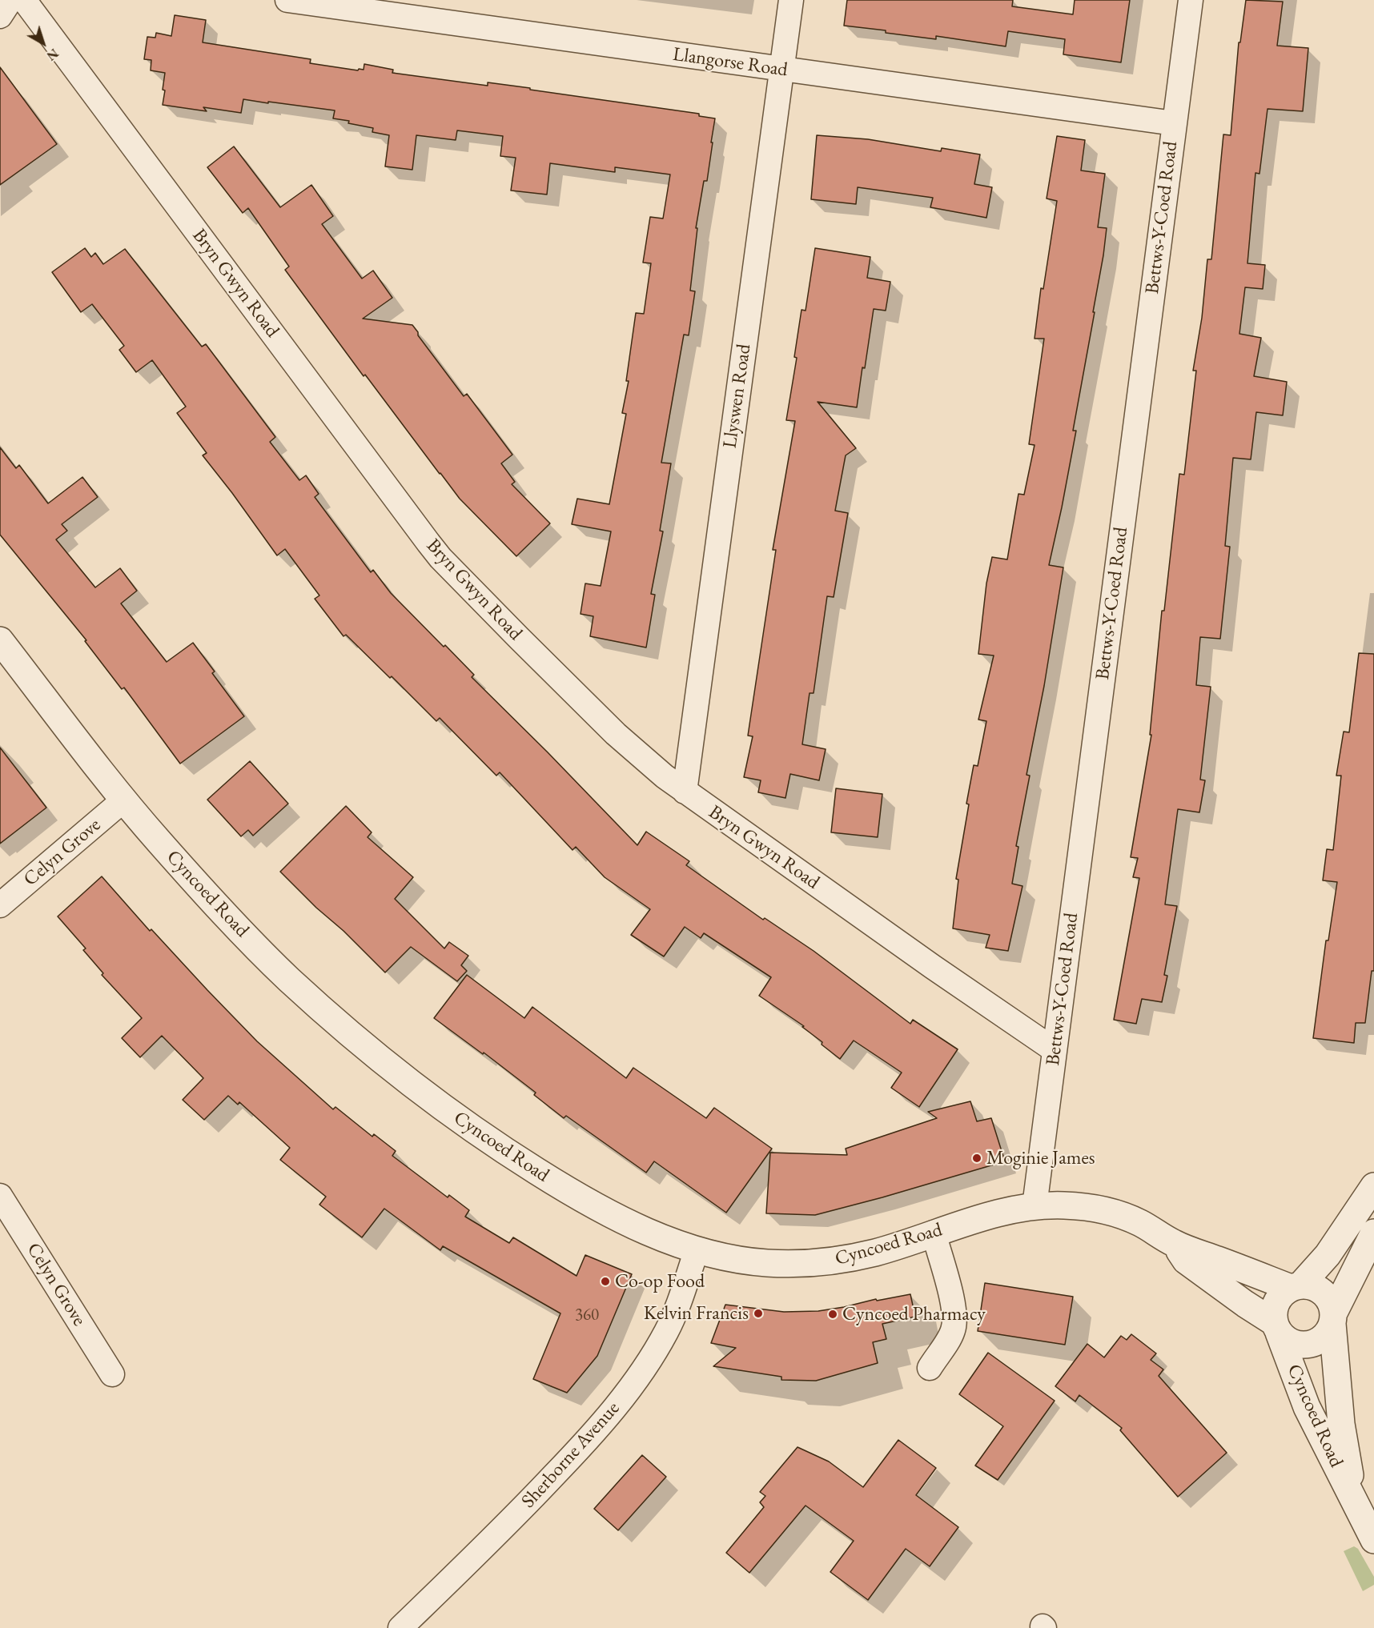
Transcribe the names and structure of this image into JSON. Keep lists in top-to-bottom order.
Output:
{
  "streets": {
    "street": [
      "Llangorse Road",
      "Bettws-Y-Coed Road",
      "Bryn Gwyn Road",
      "Llyswen Road",
      "Celyn Grove",
      "Cyncoed Road",
      "Sherborne Avenue"
    ]
  },
  "crossings": [
    ["Llangorse Road", "Bettws-Y-Coed Road"],
    ["Llangorse Road", "Llyswen Road"],
    ["Bettws-Y-Coed Road", "Bryn Gwyn Road"],
    ["Bettws-Y-Coed Road", "Cyncoed Road"],
    ["Bryn Gwyn Road", "Llyswen Road"],
    ["Celyn Grove", "Cyncoed Road"],
    ["Cyncoed Road", "Sherborne Avenue"]
  ],
  "places": [
    "Moginie James",
    "Co-op Food",
    "Kelvin Francis",
    "Cyncoed Pharmacy"
  ],
  "house_numbers": ["360"],
  "north": "bottom right"
}
